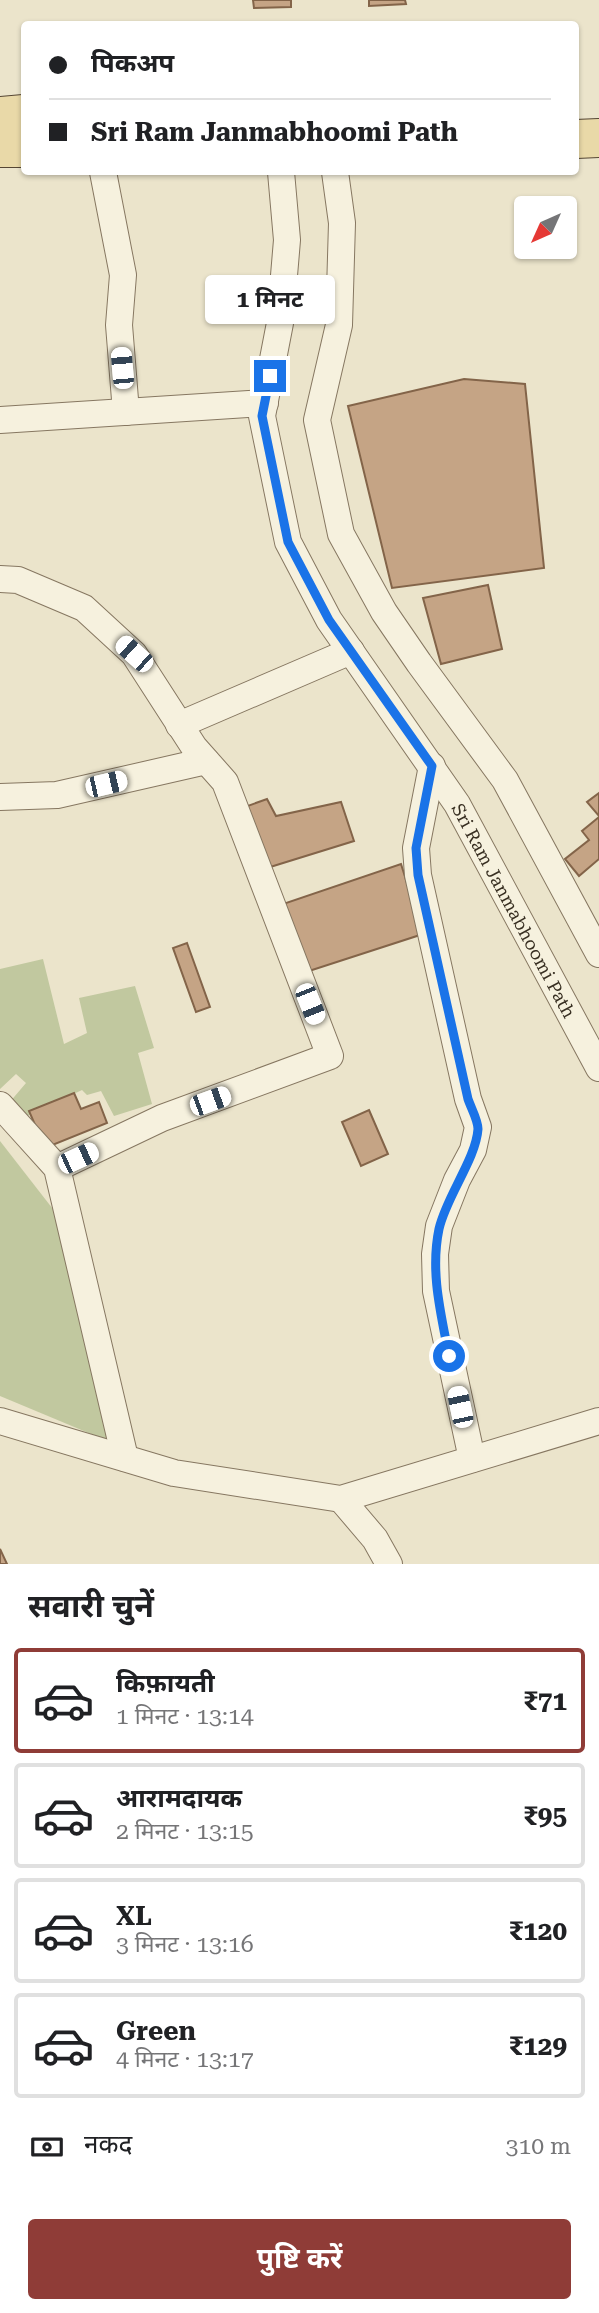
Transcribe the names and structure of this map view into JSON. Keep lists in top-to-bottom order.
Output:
{
  "streets": {
    "street": ["Sri Ram Janmabhoomi Path"]
  },
  "north": "bottom left",
  "page": {
    "banner": ["पिकअप", "Sri Ram Janmabhoomi Path"],
    "bubble": "1 मिनट",
    "heading": "सवारी चुनें",
    "list": [
      {
        "name": "किफ़ायती",
        "note": "1 मिनट · 13:14",
        "value": "₹71"
      },
      {
        "name": "आरामदायक",
        "note": "2 मिनट · 13:15",
        "value": "₹95"
      },
      {
        "name": "XL",
        "note": "3 मिनट · 13:16",
        "value": "₹120"
      },
      {
        "name": "Green",
        "note": "4 मिनट · 13:17",
        "value": "₹129"
      }
    ],
    "pay": ["नकद", "310 m"],
    "buttons": "पुष्टि करें"
  }
}
